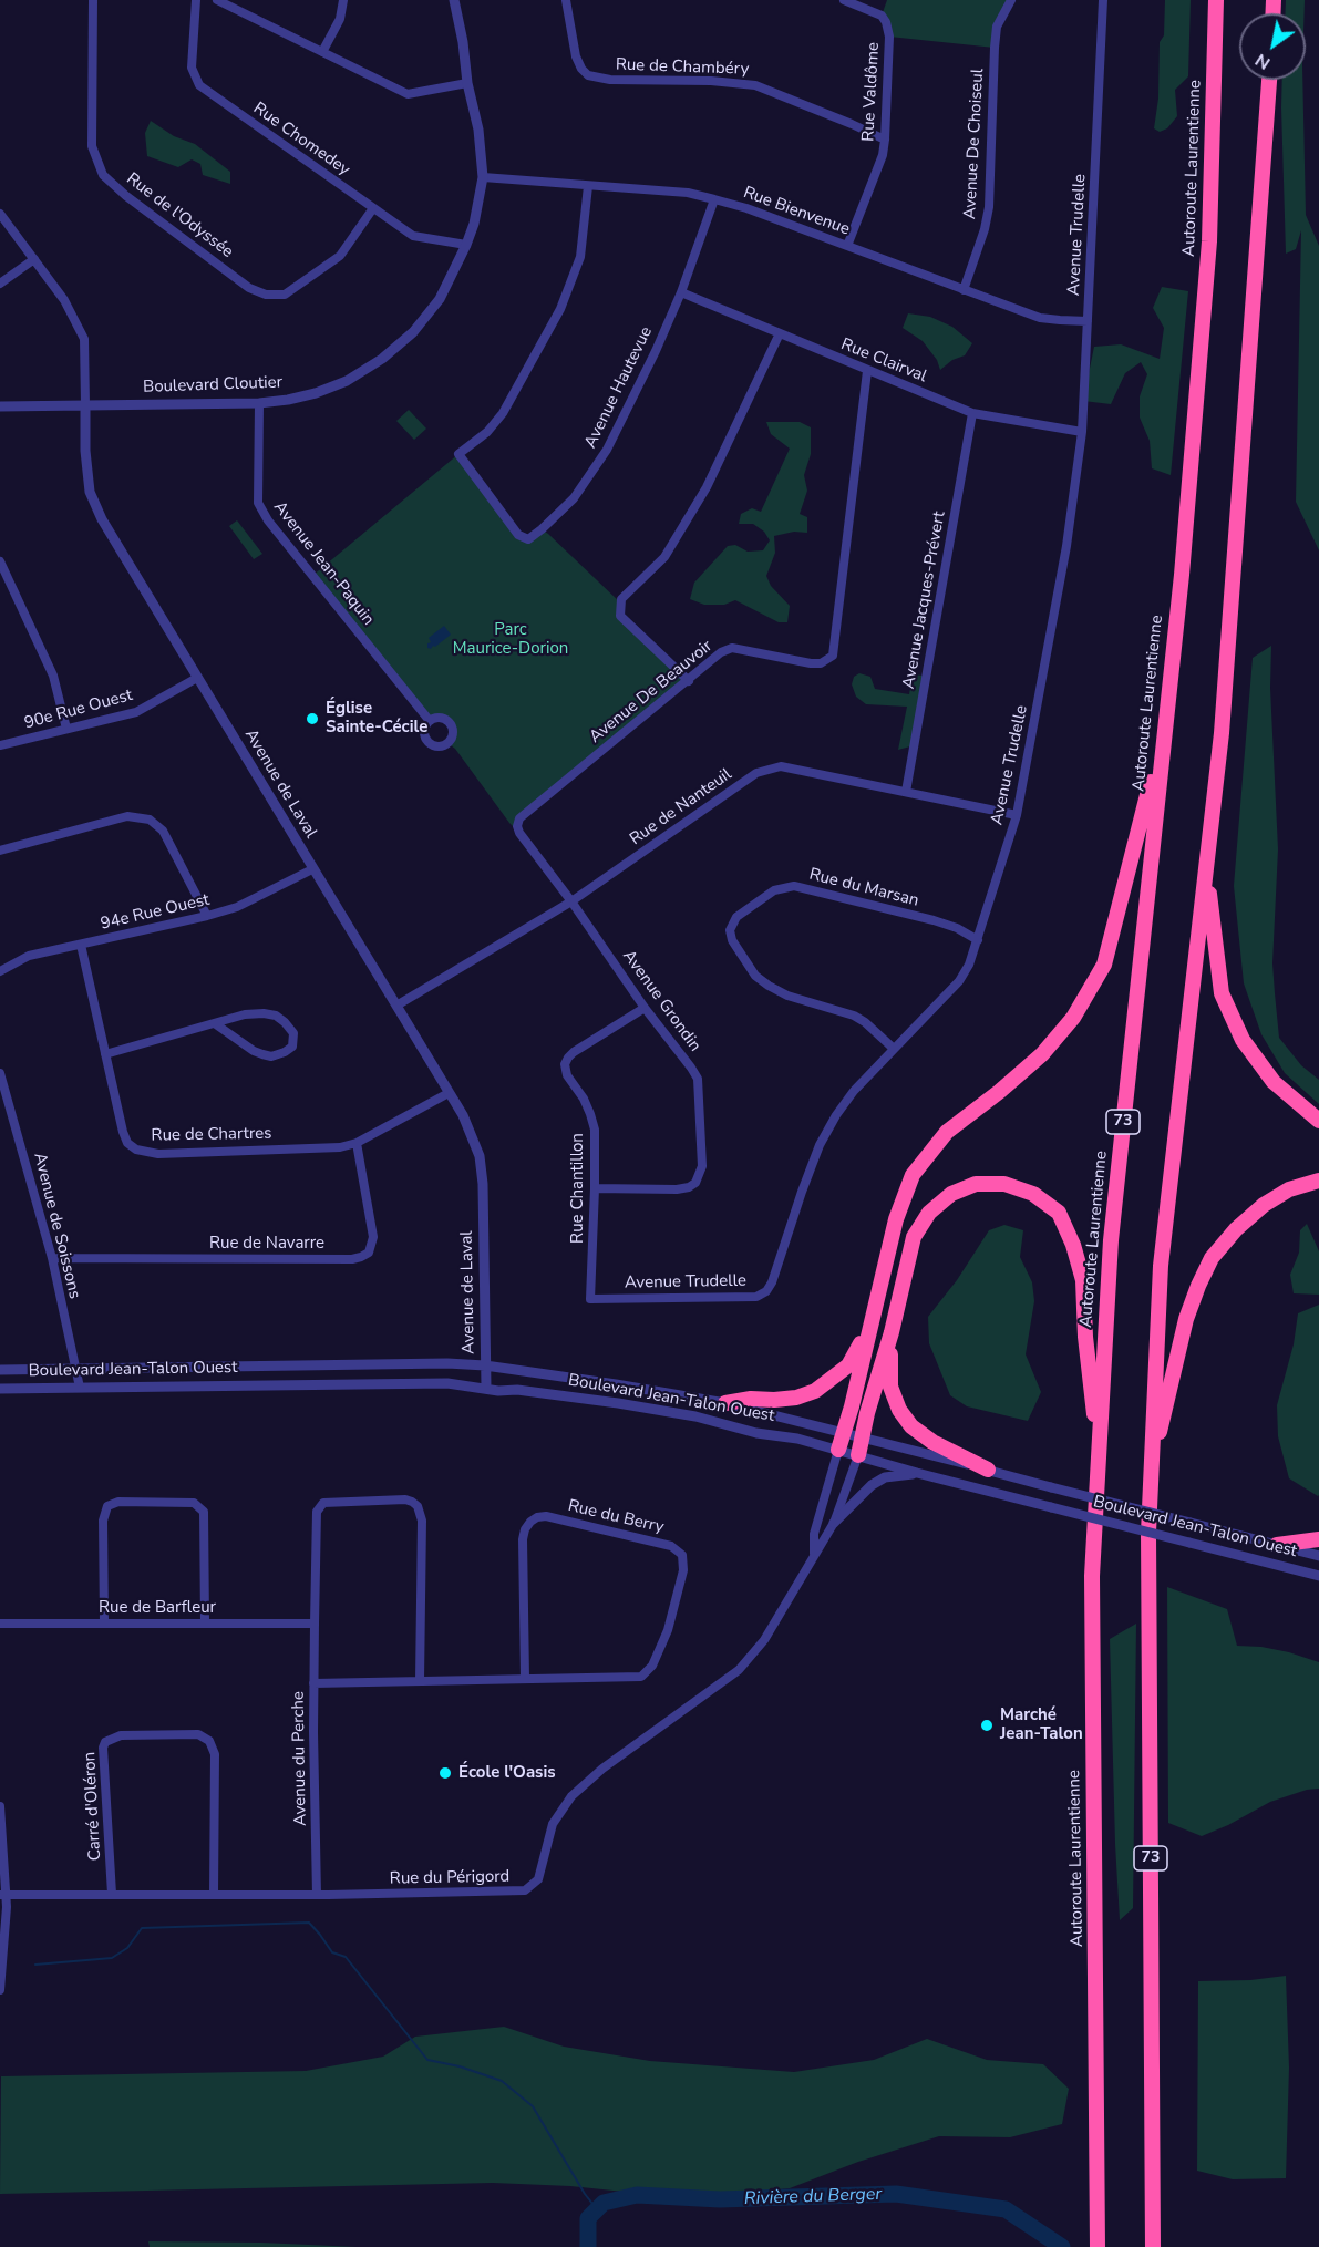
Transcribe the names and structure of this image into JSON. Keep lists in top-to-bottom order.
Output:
{
  "streets": {
    "highway": ["Autoroute Laurentienne", "73"],
    "street": [
      "Rue de Chambéry",
      "Rue Valdôme",
      "Rue Chomedey",
      "Avenue De Choiseul",
      "Rue Bienvenue",
      "Rue de l'Odyssée",
      "Avenue Trudelle",
      "Rue Clairval",
      "Boulevard Cloutier",
      "Avenue Hautevue",
      "Avenue Jean-Paquin",
      "Avenue Jacques-Prévert",
      "Avenue De Beauvoir",
      "90e Rue Ouest",
      "Avenue de Laval",
      "Rue de Nanteuil",
      "Rue du Marsan",
      "94e Rue Ouest",
      "Avenue Grondin",
      "Rue de Chartres",
      "Rue Chantillon",
      "Avenue de Soissons",
      "Rue de Navarre",
      "Boulevard Jean-Talon Ouest",
      "Rue du Berry",
      "Rue de Barfleur",
      "Avenue du Perche",
      "Carré d'Oléron",
      "Rue du Périgord"
    ]
  },
  "crossings": [
    ["Rue de Chambéry", "Rue Valdôme"],
    ["Rue Valdôme", "Rue Bienvenue"],
    ["Rue Chomedey", "Rue de l'Odyssée"],
    ["Rue Chomedey", "Boulevard Cloutier"],
    ["Avenue De Choiseul", "Rue Bienvenue"],
    ["Rue Bienvenue", "Avenue Trudelle"],
    ["Rue Bienvenue", "Boulevard Cloutier"],
    ["Rue Bienvenue", "Avenue Hautevue"],
    ["Avenue Trudelle", "Rue Clairval"],
    ["Avenue Trudelle", "Rue de Nanteuil"],
    ["Avenue Trudelle", "Rue du Marsan"],
    ["Avenue Trudelle", "Rue Chantillon"],
    ["Rue Clairval", "Avenue Hautevue"],
    ["Rue Clairval", "Avenue Jacques-Prévert"],
    ["Rue Clairval", "Avenue De Beauvoir"],
    ["Boulevard Cloutier", "Avenue Jean-Paquin"],
    ["Boulevard Cloutier", "Avenue de Laval"],
    ["Avenue Jacques-Prévert", "Rue de Nanteuil"],
    ["Avenue De Beauvoir", "Rue de Nanteuil"],
    ["Avenue De Beauvoir", "Avenue Grondin"],
    ["90e Rue Ouest", "Avenue de Laval"],
    ["Avenue de Laval", "Rue de Nanteuil"],
    ["Avenue de Laval", "94e Rue Ouest"],
    ["Avenue de Laval", "Rue de Chartres"],
    ["Avenue de Laval", "Boulevard Jean-Talon Ouest"],
    ["Rue de Nanteuil", "Avenue Grondin"],
    ["94e Rue Ouest", "Rue de Chartres"],
    ["Avenue Grondin", "Rue Chantillon"],
    ["Rue de Chartres", "Rue de Navarre"],
    ["Avenue de Soissons", "Rue de Navarre"],
    ["Avenue de Soissons", "Boulevard Jean-Talon Ouest"],
    ["Boulevard Jean-Talon Ouest", "Rue du Périgord"],
    ["Rue du Berry", "Avenue du Perche"],
    ["Rue de Barfleur", "Avenue du Perche"],
    ["Avenue du Perche", "Rue du Périgord"],
    ["Carré d'Oléron", "Rue du Périgord"]
  ],
  "water": ["Rivière du Berger"],
  "parks": ["Parc Maurice-Dorion"],
  "places": ["Église Sainte-Cécile", "Marché Jean-Talon", "École l'Oasis"],
  "north": "bottom left"
}
